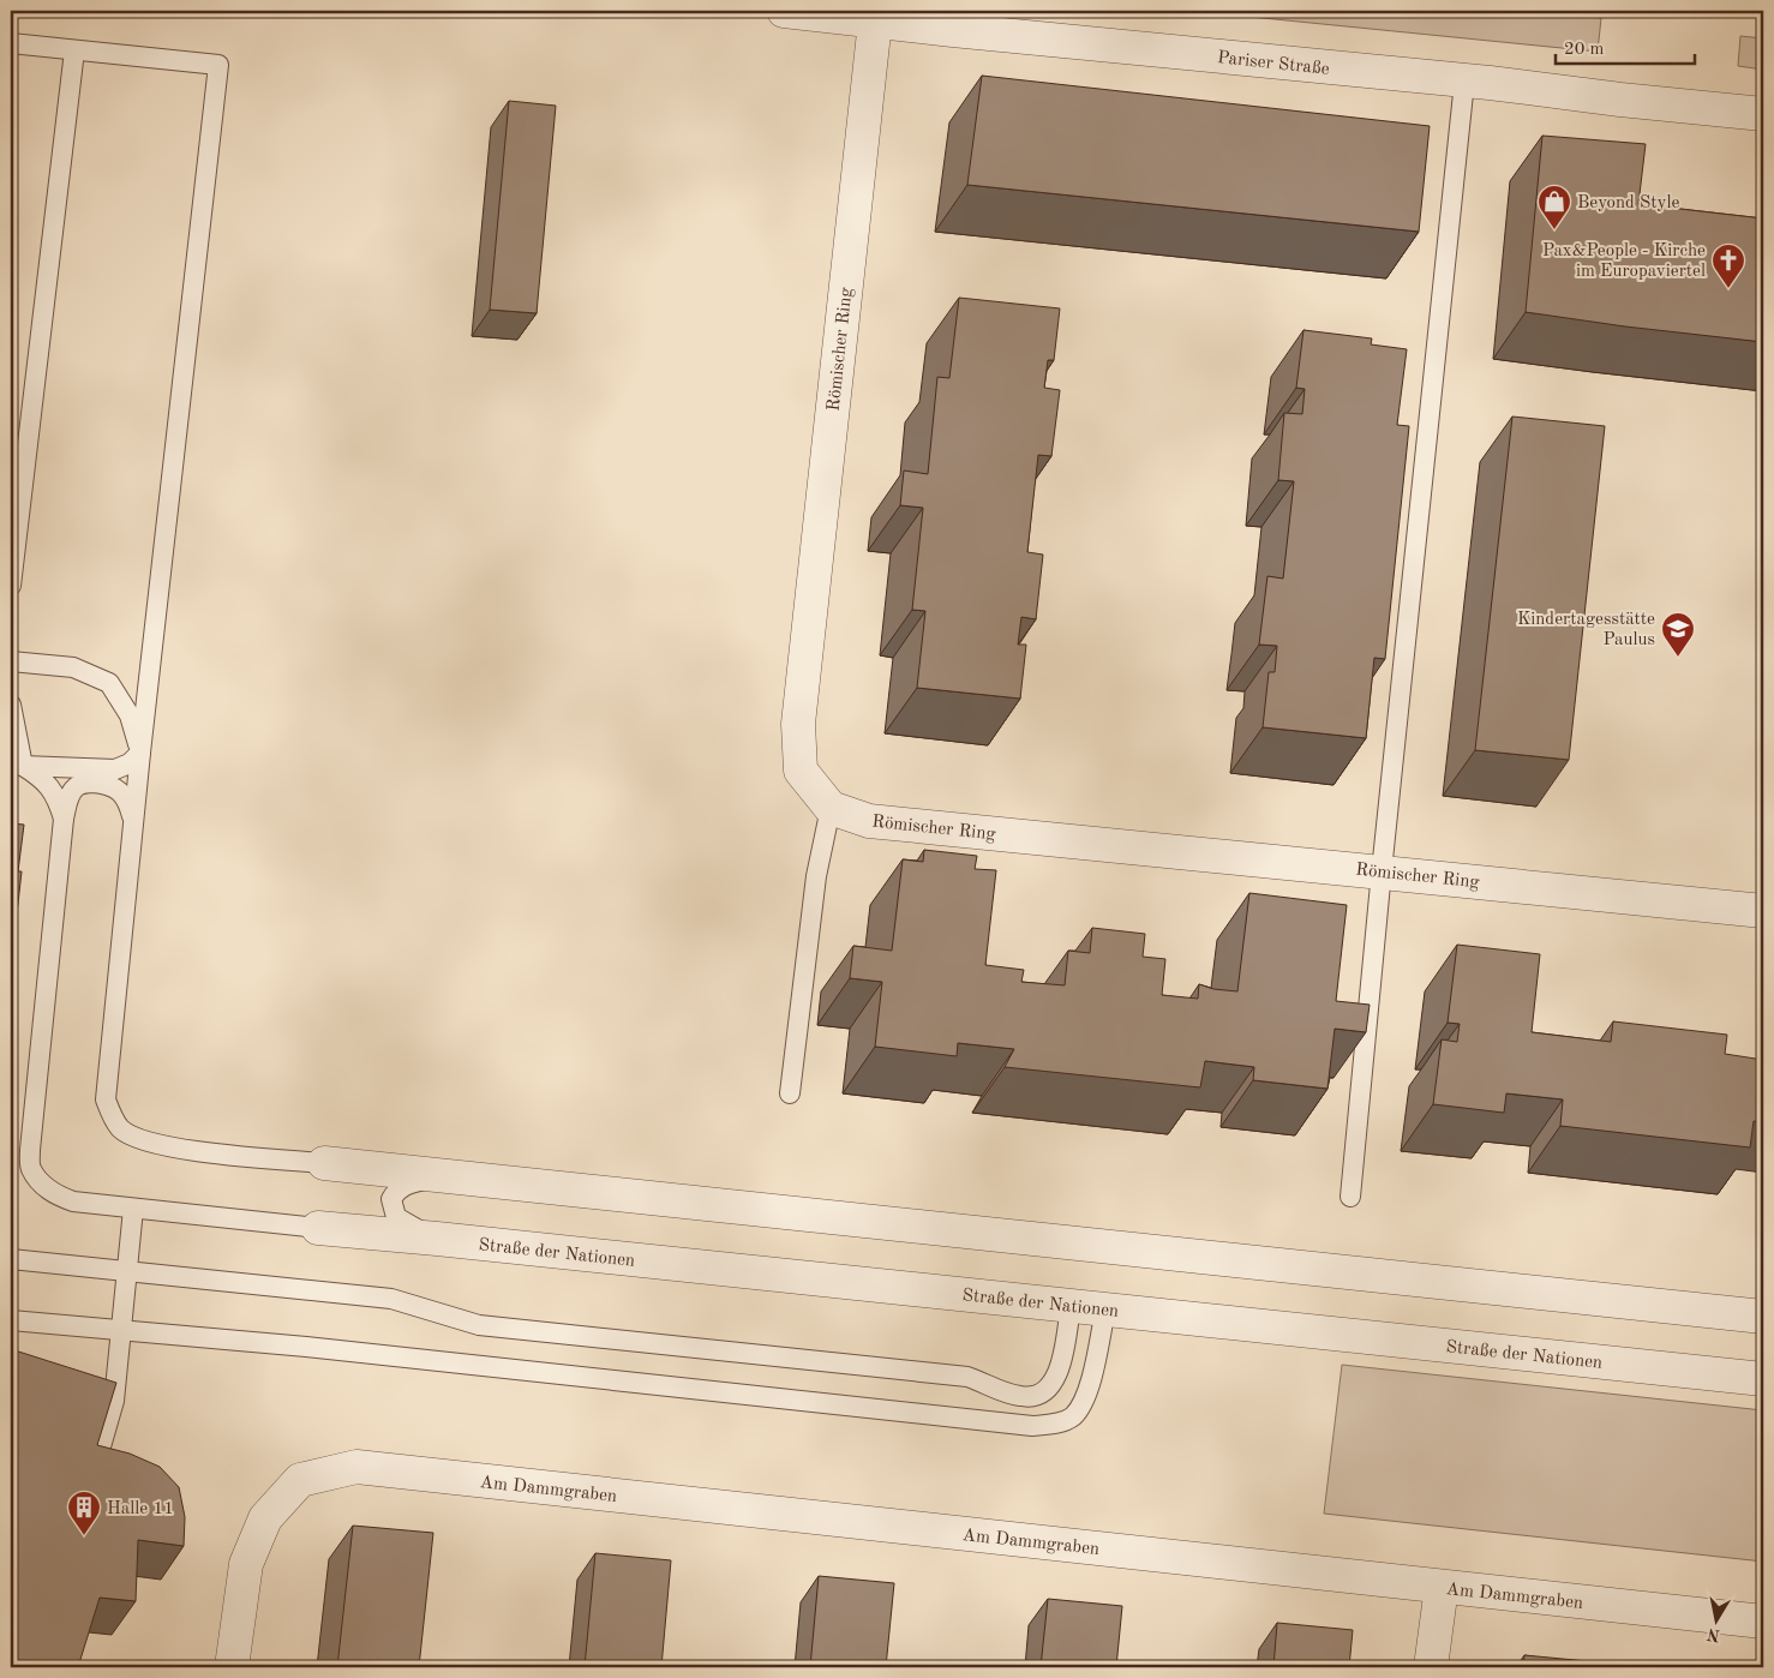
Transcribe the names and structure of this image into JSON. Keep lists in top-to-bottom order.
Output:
{
  "streets": {
    "street": [
      "Pariser Straße",
      "Römischer Ring",
      "Straße der Nationen",
      "Am Dammgraben"
    ]
  },
  "crossings": [
    ["Pariser Straße", "Römischer Ring"]
  ],
  "places": {
    "shop": ["Beyond Style"],
    "church": ["Pax&People - Kirche im Europaviertel"],
    "school or university": ["Kindertagesstätte Paulus"],
    "building": ["Halle 11"]
  },
  "scale_bar": "20 m",
  "north": "bottom"
}
